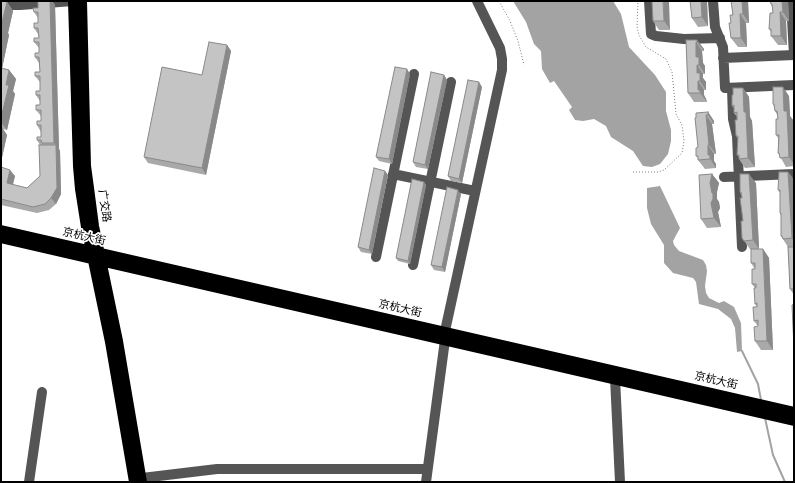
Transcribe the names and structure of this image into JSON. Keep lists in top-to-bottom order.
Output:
{
  "streets": {
    "main road": ["广交路", "京杭大街"]
  },
  "crossings": [
    ["广交路", "京杭大街"]
  ]
}
